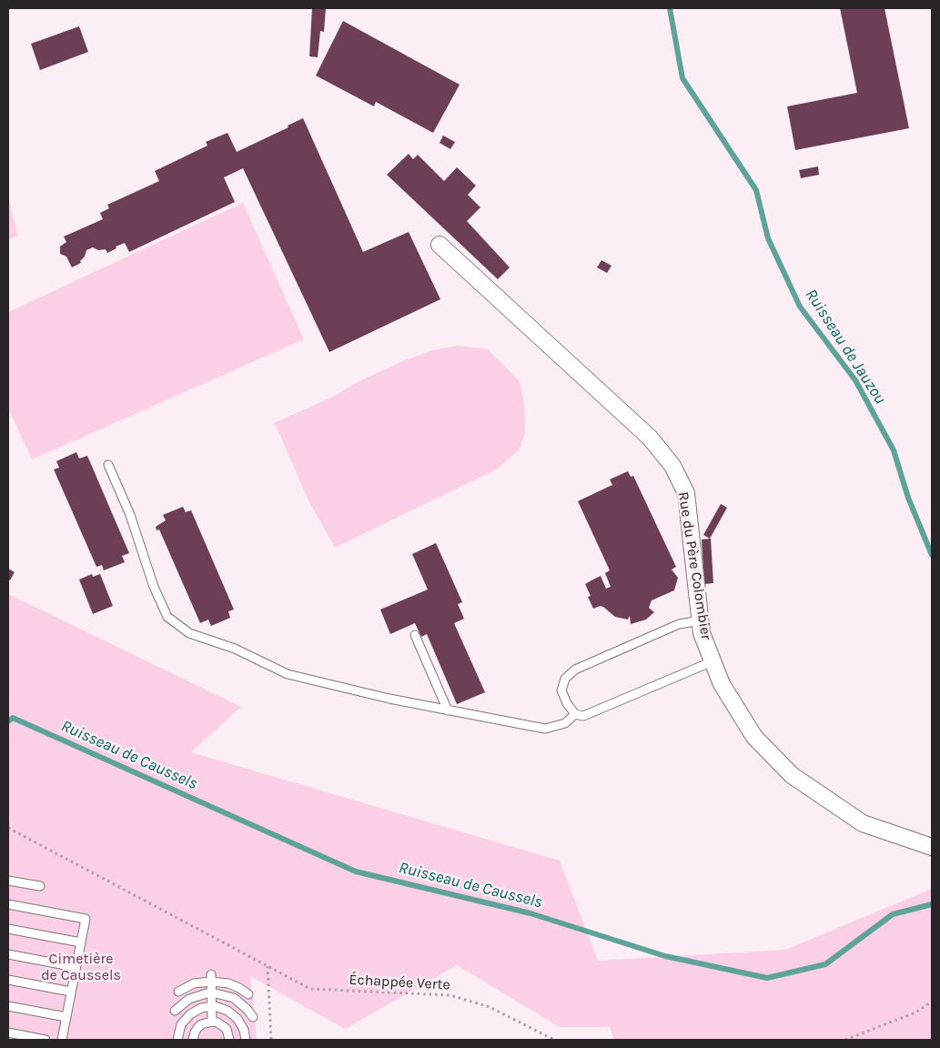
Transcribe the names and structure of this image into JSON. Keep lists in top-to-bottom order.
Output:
{
  "streets": {
    "street": ["Rue du Père Colombier"],
    "path": ["Échappée Verte"]
  },
  "water": ["Ruisseau de Jauzou", "Ruisseau de Caussels"],
  "parks": ["Cimetière de Caussels"]
}
